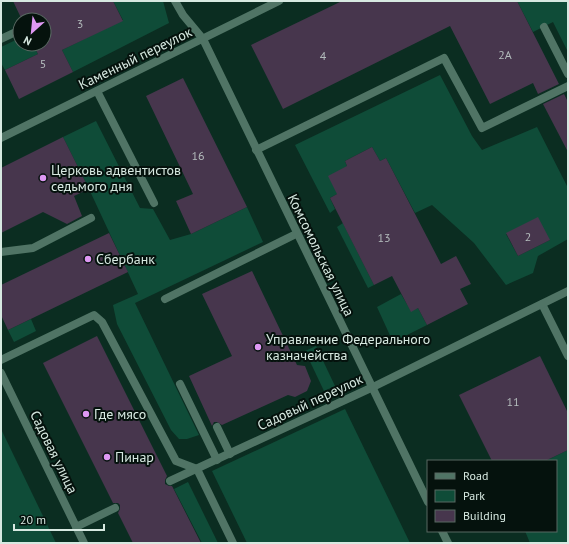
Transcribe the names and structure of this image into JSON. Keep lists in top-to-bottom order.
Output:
{
  "streets": {
    "street": [
      "Каменный переулок",
      "Комсомольская улица",
      "Садовый переулок",
      "Садовая улица"
    ]
  },
  "crossings": [
    ["Каменный переулок", "Комсомольская улица"],
    ["Комсомольская улица", "Садовый переулок"]
  ],
  "places": [
    "Церковь адвентистов седьмого дня",
    "Сбербанк",
    "Управление Федерального казначейства",
    "Где мясо",
    "Пинар"
  ],
  "house_numbers": [
    "3",
    "2А",
    "4",
    "5",
    "16",
    "2",
    "13",
    "11"
  ],
  "legend": ["Road", "Park", "Building"],
  "scale_bar": "20 m",
  "north": "bottom left"
}
